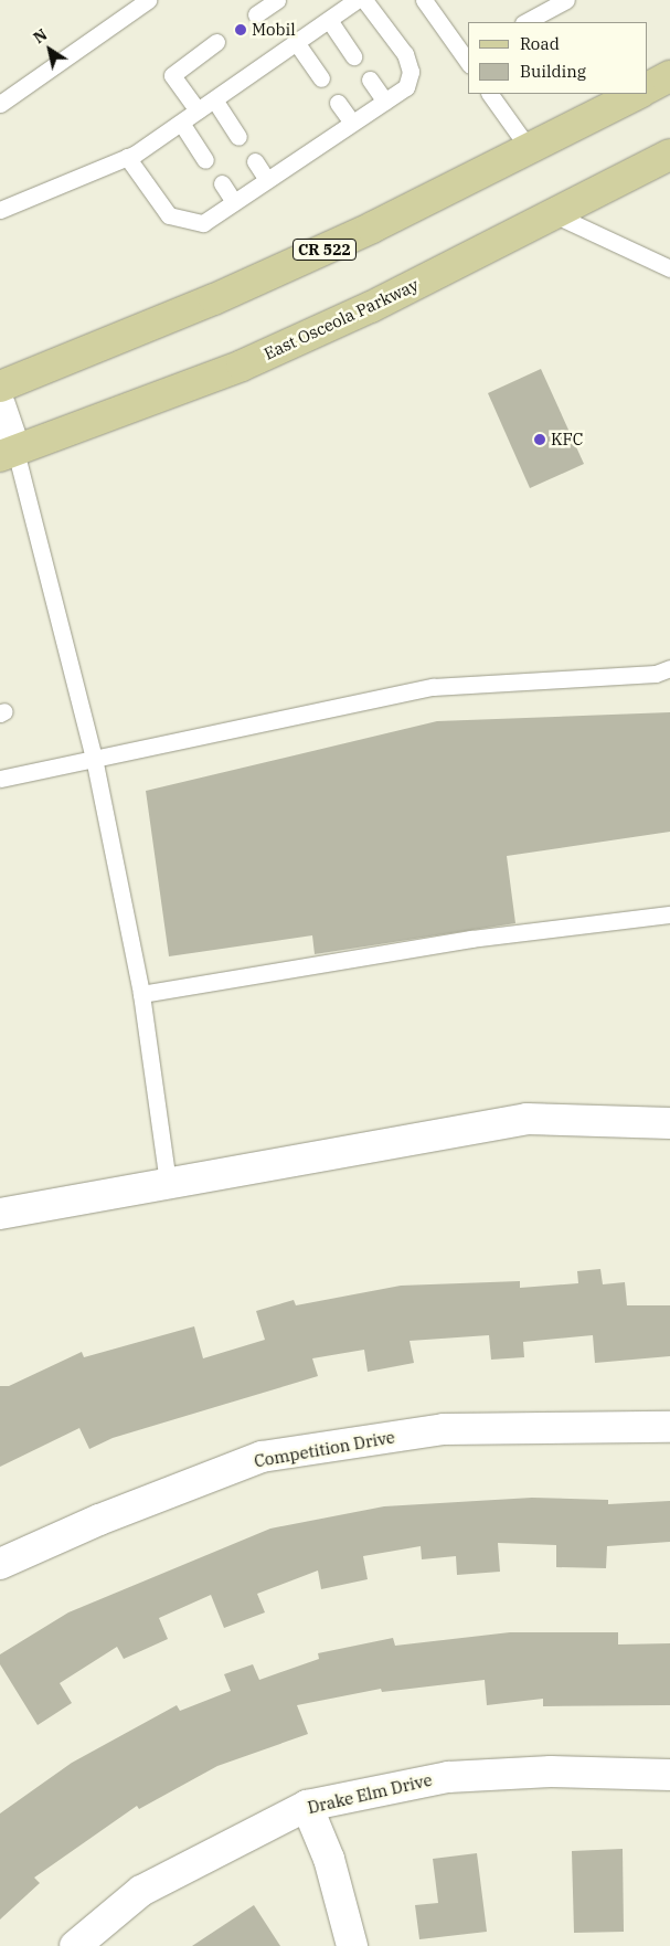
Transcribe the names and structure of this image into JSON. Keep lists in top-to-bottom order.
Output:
{
  "streets": {
    "main road": ["CR 522", "East Osceola Parkway"],
    "street": ["Competition Drive", "Drake Elm Drive"]
  },
  "places": ["Mobil", "KFC"],
  "legend": ["Road", "Building"],
  "north": "top left"
}
